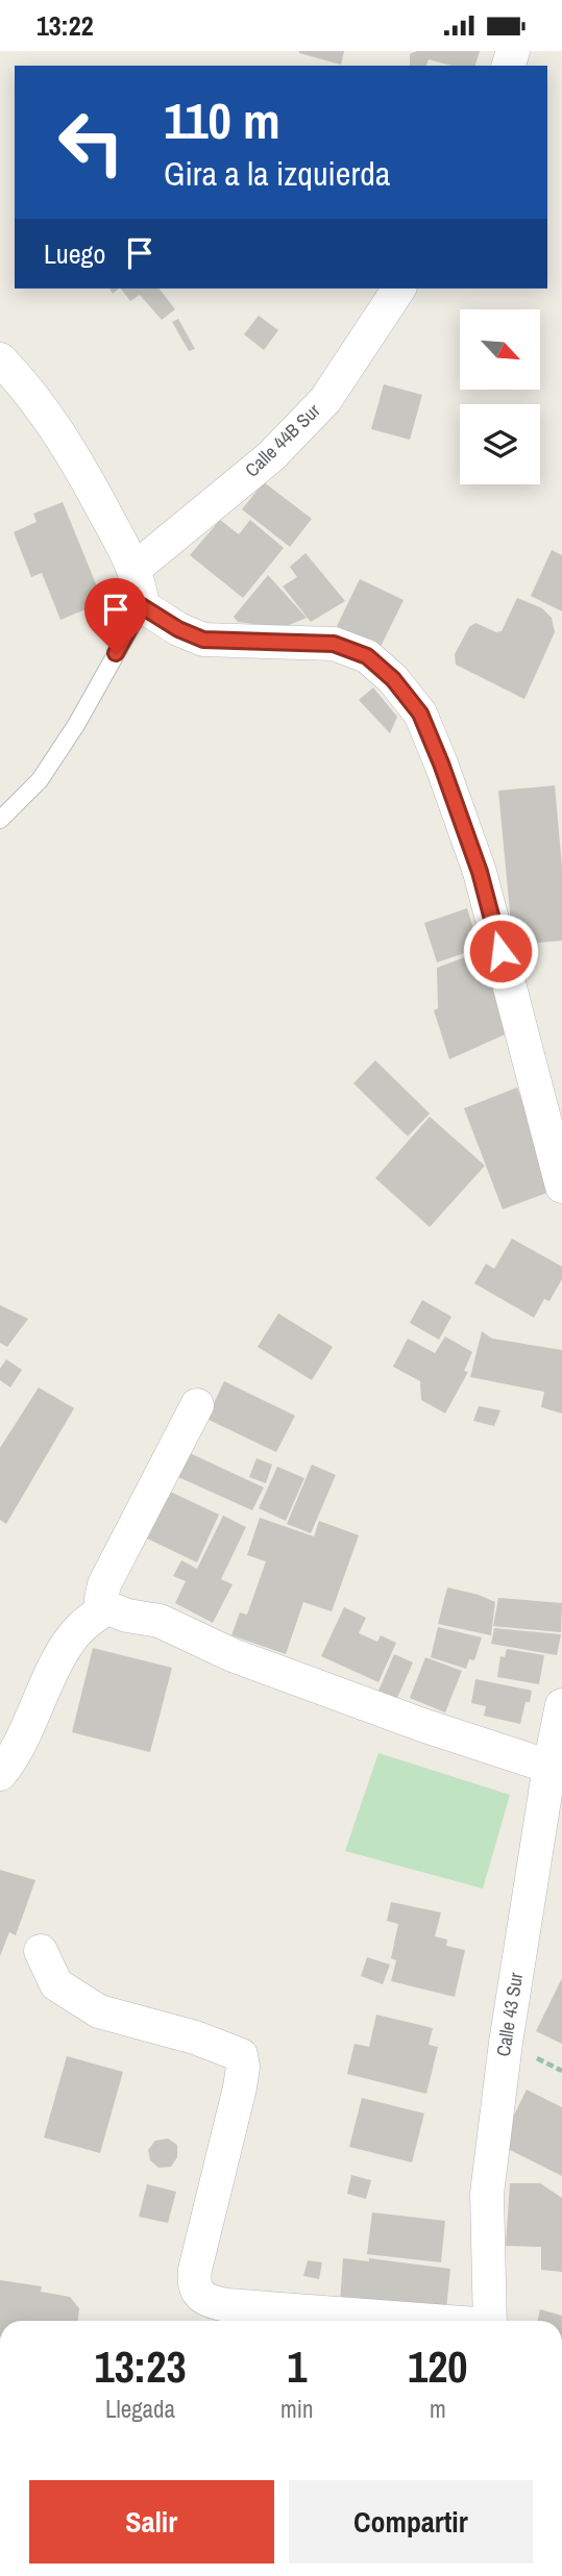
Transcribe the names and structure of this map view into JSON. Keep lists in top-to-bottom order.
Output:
{
  "streets": {
    "street": ["Calle 44B Sur", "Calle 43 Sur"]
  },
  "north": "bottom right",
  "page": {
    "status": "13:22",
    "turn": ["110 m", "Gira a la izquierda"],
    "then": "Luego",
    "eta": [
      "13:23",
      "Llegada",
      "1",
      "min",
      "120",
      "m"
    ],
    "buttons": ["Salir", "Compartir"]
  }
}
